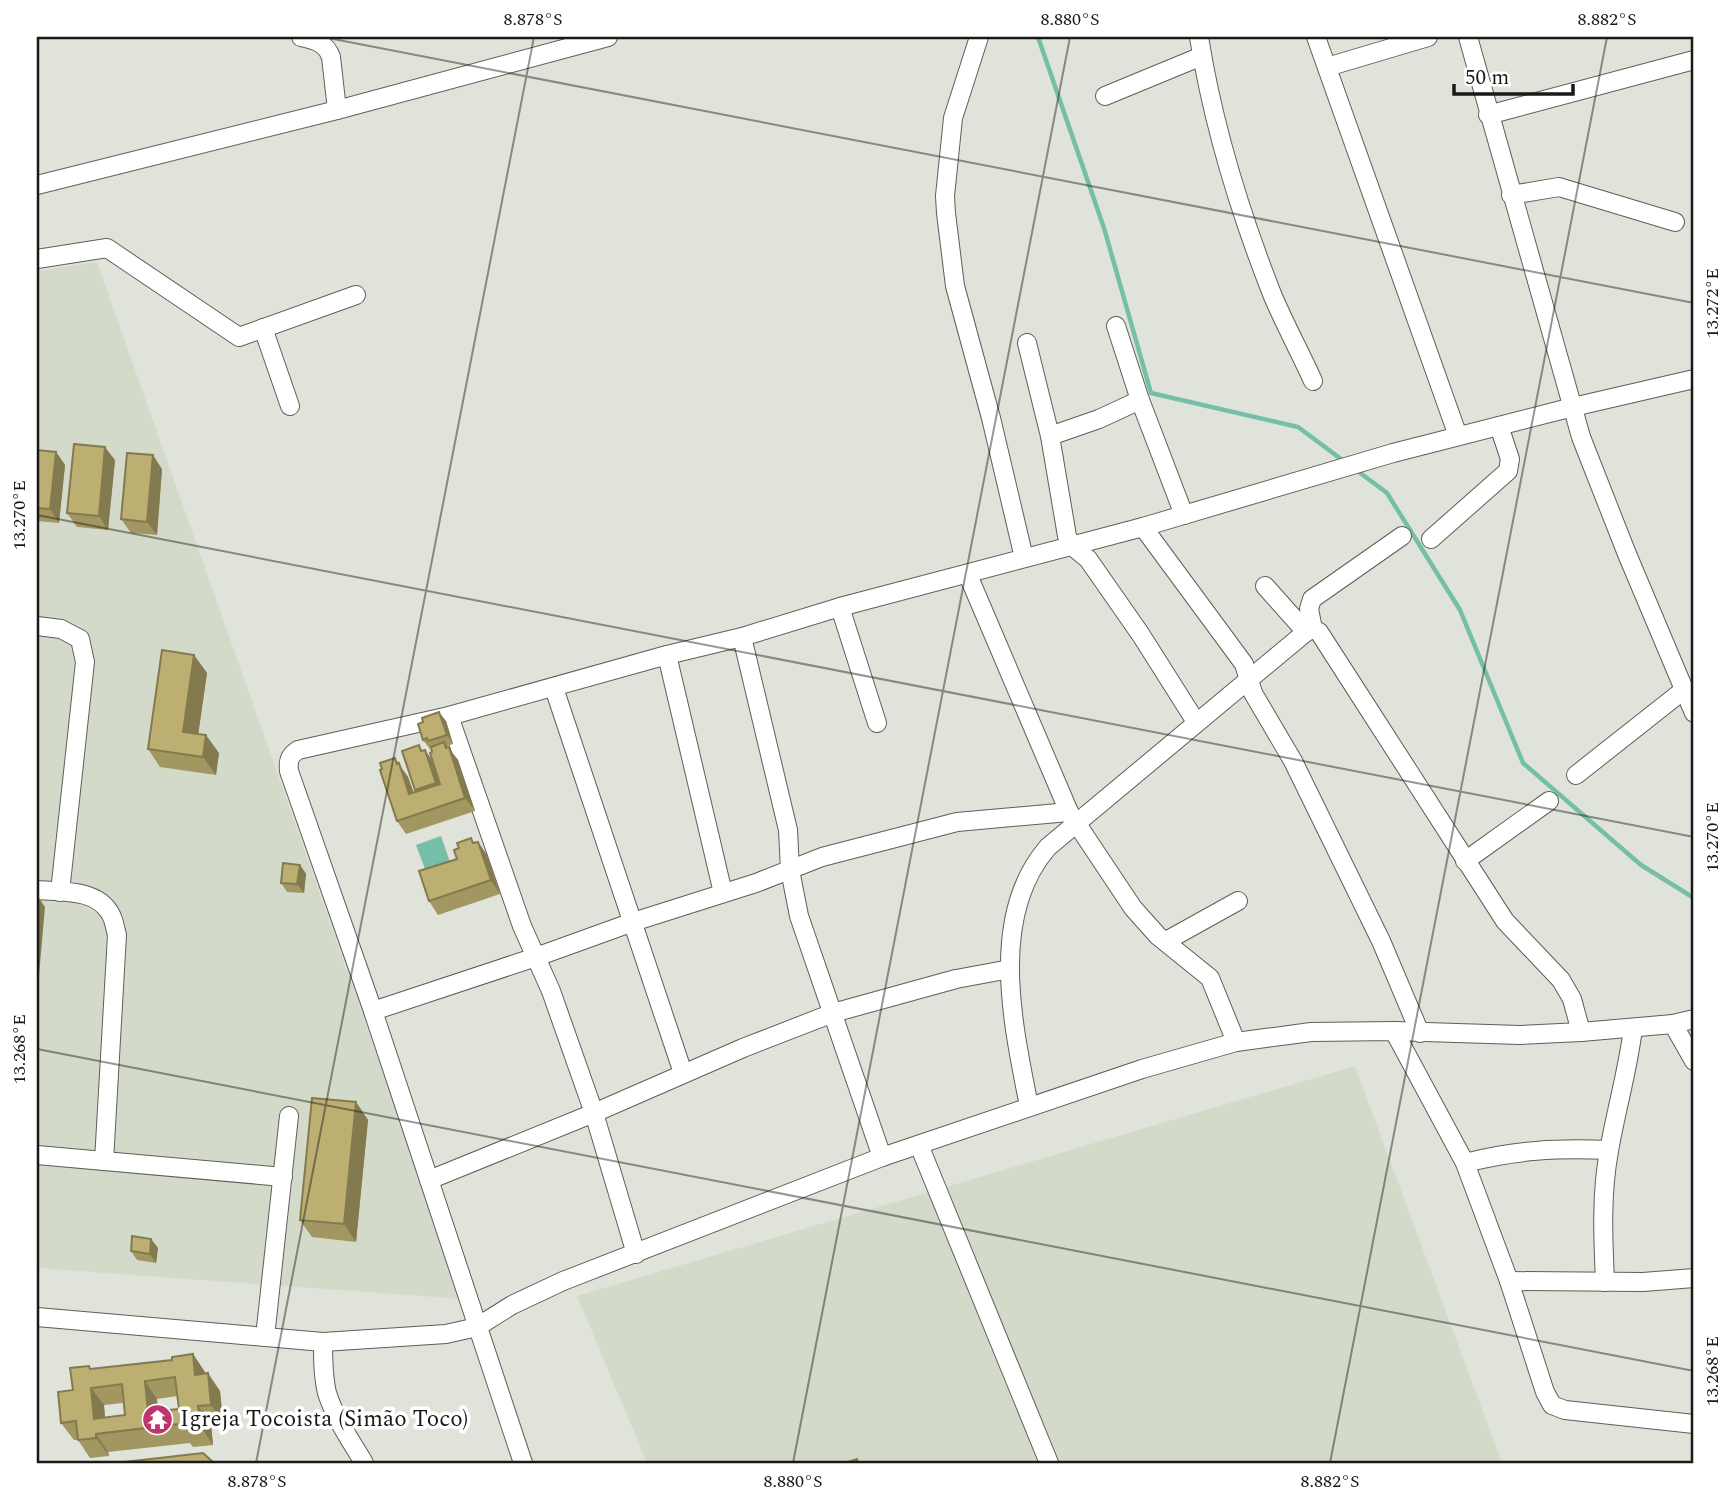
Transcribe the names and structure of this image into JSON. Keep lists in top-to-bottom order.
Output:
{
  "places": {
    "temple": ["Igreja Tocoista (Simão Toco)"]
  },
  "scale_bar": "50 m",
  "coordinates": [
    "8.878°S",
    "8.880°S",
    "8.882°S",
    "13.272°E",
    "13.270°E",
    "13.268°E"
  ]
}
